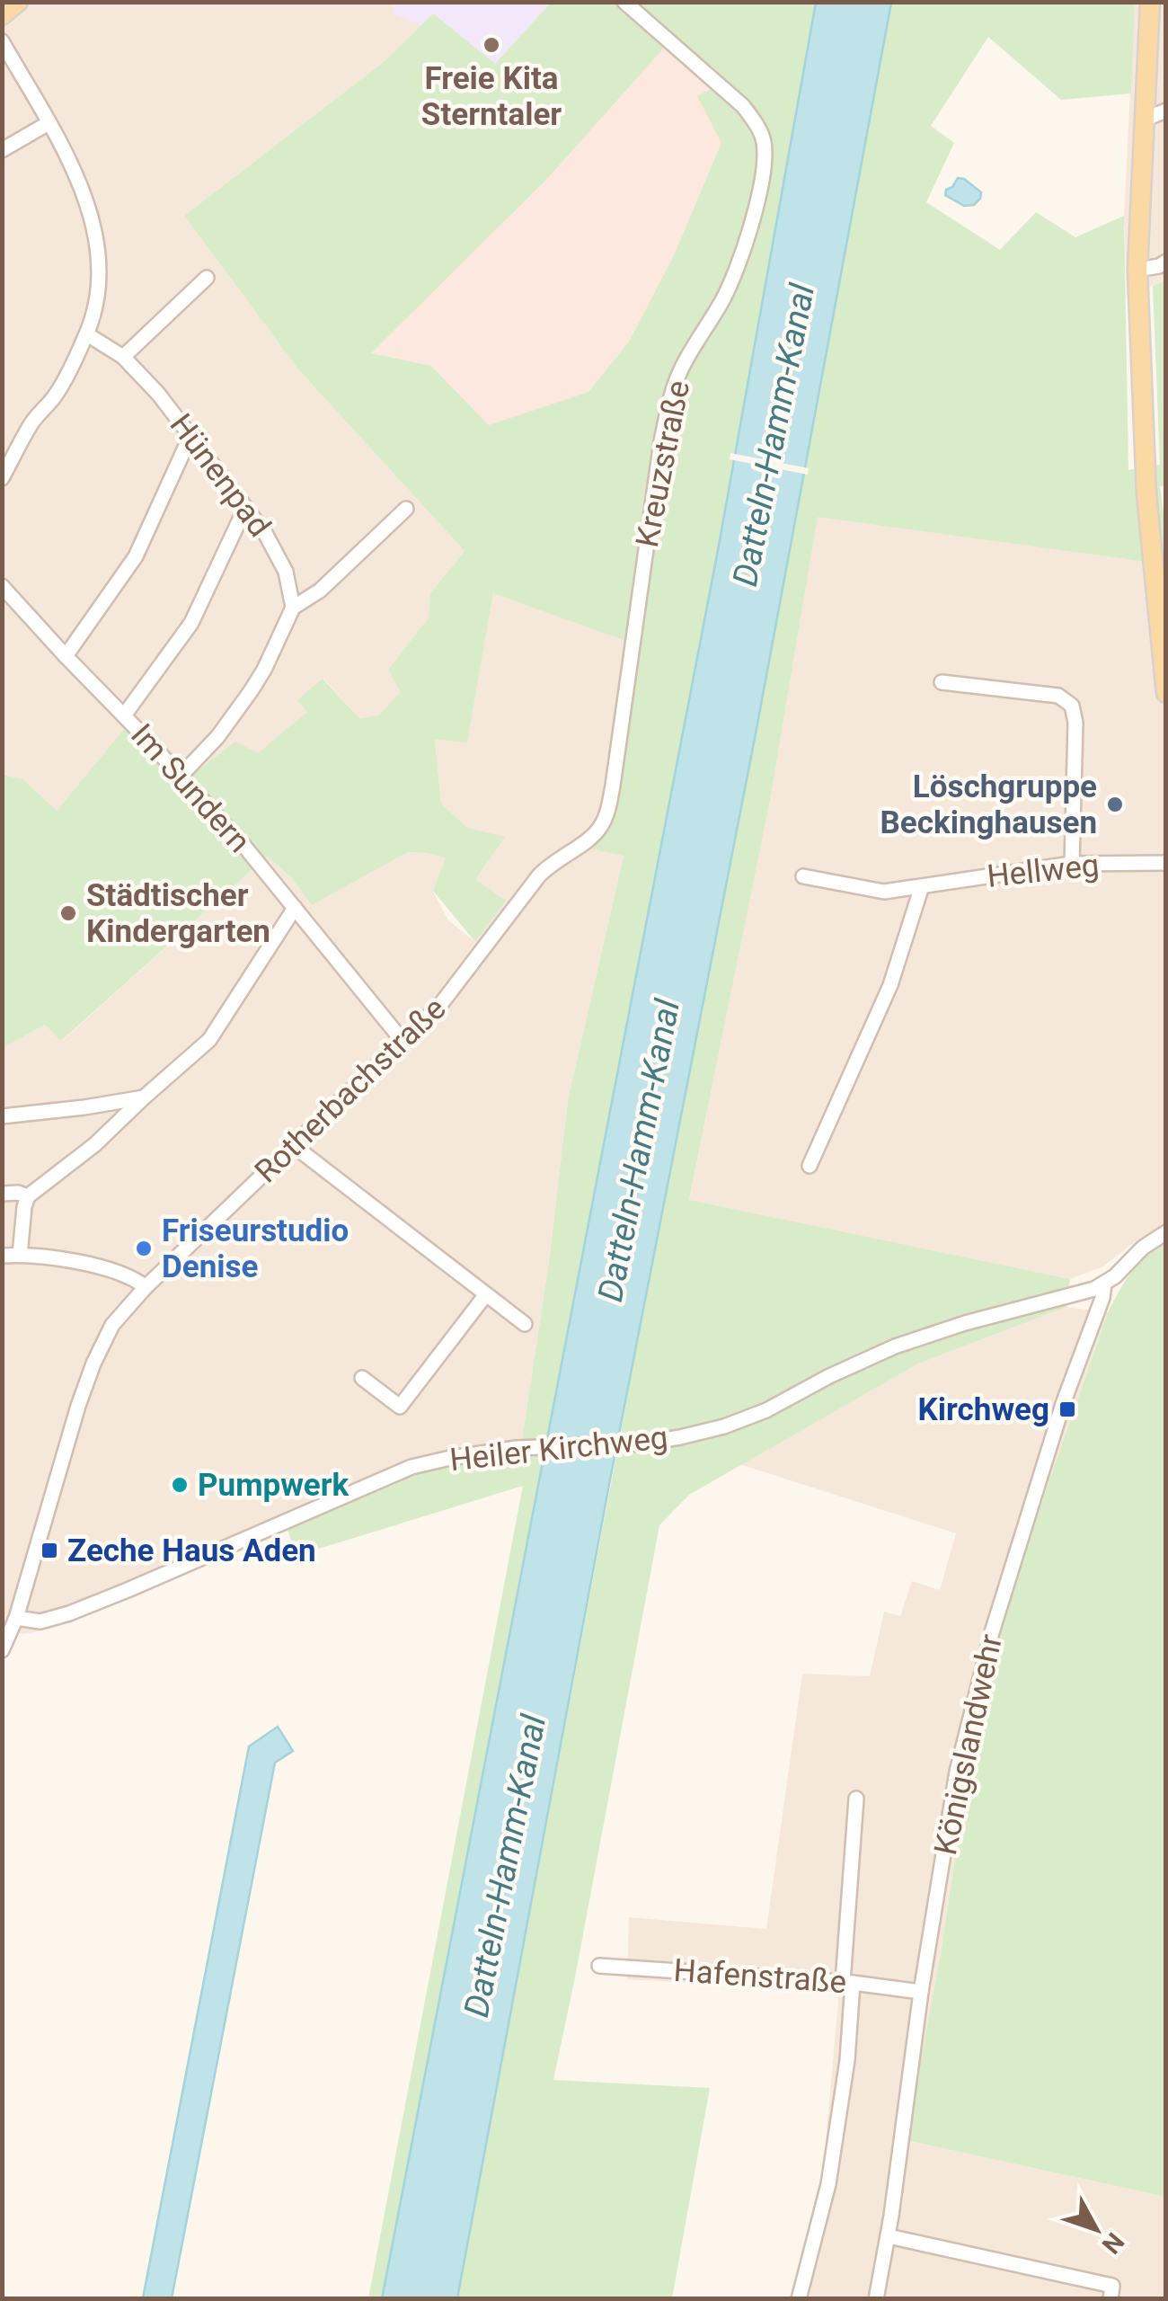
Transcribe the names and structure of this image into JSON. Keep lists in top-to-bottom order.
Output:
{
  "streets": {
    "street": [
      "Kreuzstraße",
      "Hünenpad",
      "Im Sundern",
      "Hellweg",
      "Rotherbachstraße",
      "Heiler Kirchweg",
      "Königslandwehr",
      "Hafenstraße"
    ]
  },
  "crossings": [
    ["Kreuzstraße", "Rotherbachstraße"],
    ["Im Sundern", "Rotherbachstraße"],
    ["Rotherbachstraße", "Heiler Kirchweg"],
    ["Heiler Kirchweg", "Königslandwehr"],
    ["Königslandwehr", "Hafenstraße"]
  ],
  "water": ["Datteln-Hamm-Kanal"],
  "places": {
    "other": [
      "Freie Kita Sterntaler",
      "Löschgruppe Beckinghausen",
      "Städtischer Kindergarten",
      "Friseurstudio Denise",
      "Pumpwerk"
    ],
    "transit": ["Kirchweg", "Zeche Haus Aden"]
  },
  "north": "bottom right"
}
